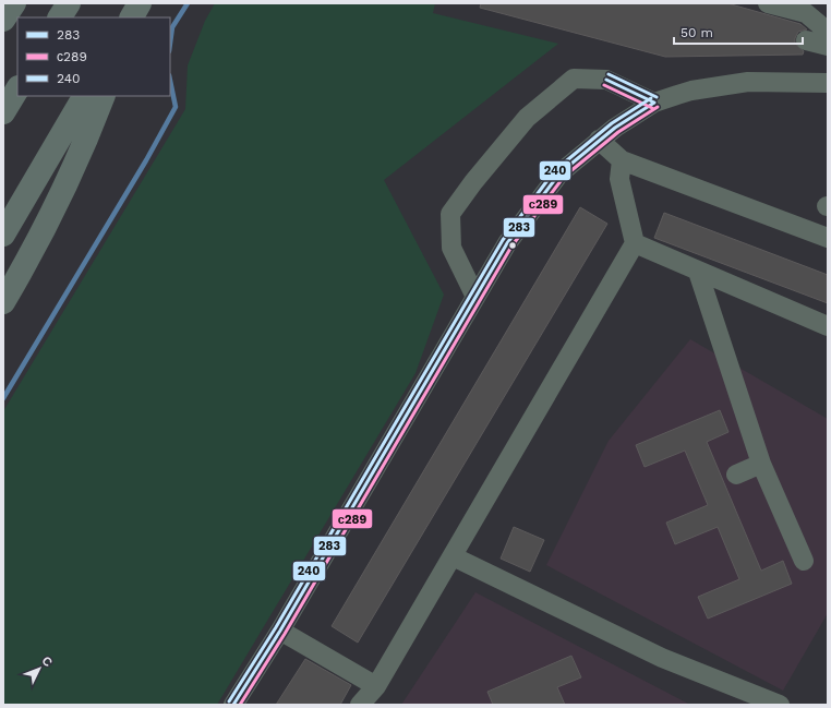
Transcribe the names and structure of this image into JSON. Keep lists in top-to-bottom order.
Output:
{
  "lines": ["transit line 240", "transit line 283", "transit line с289"],
  "legend": ["283", "с289", "240"],
  "scale_bar": "50 m",
  "north": "top right"
}
